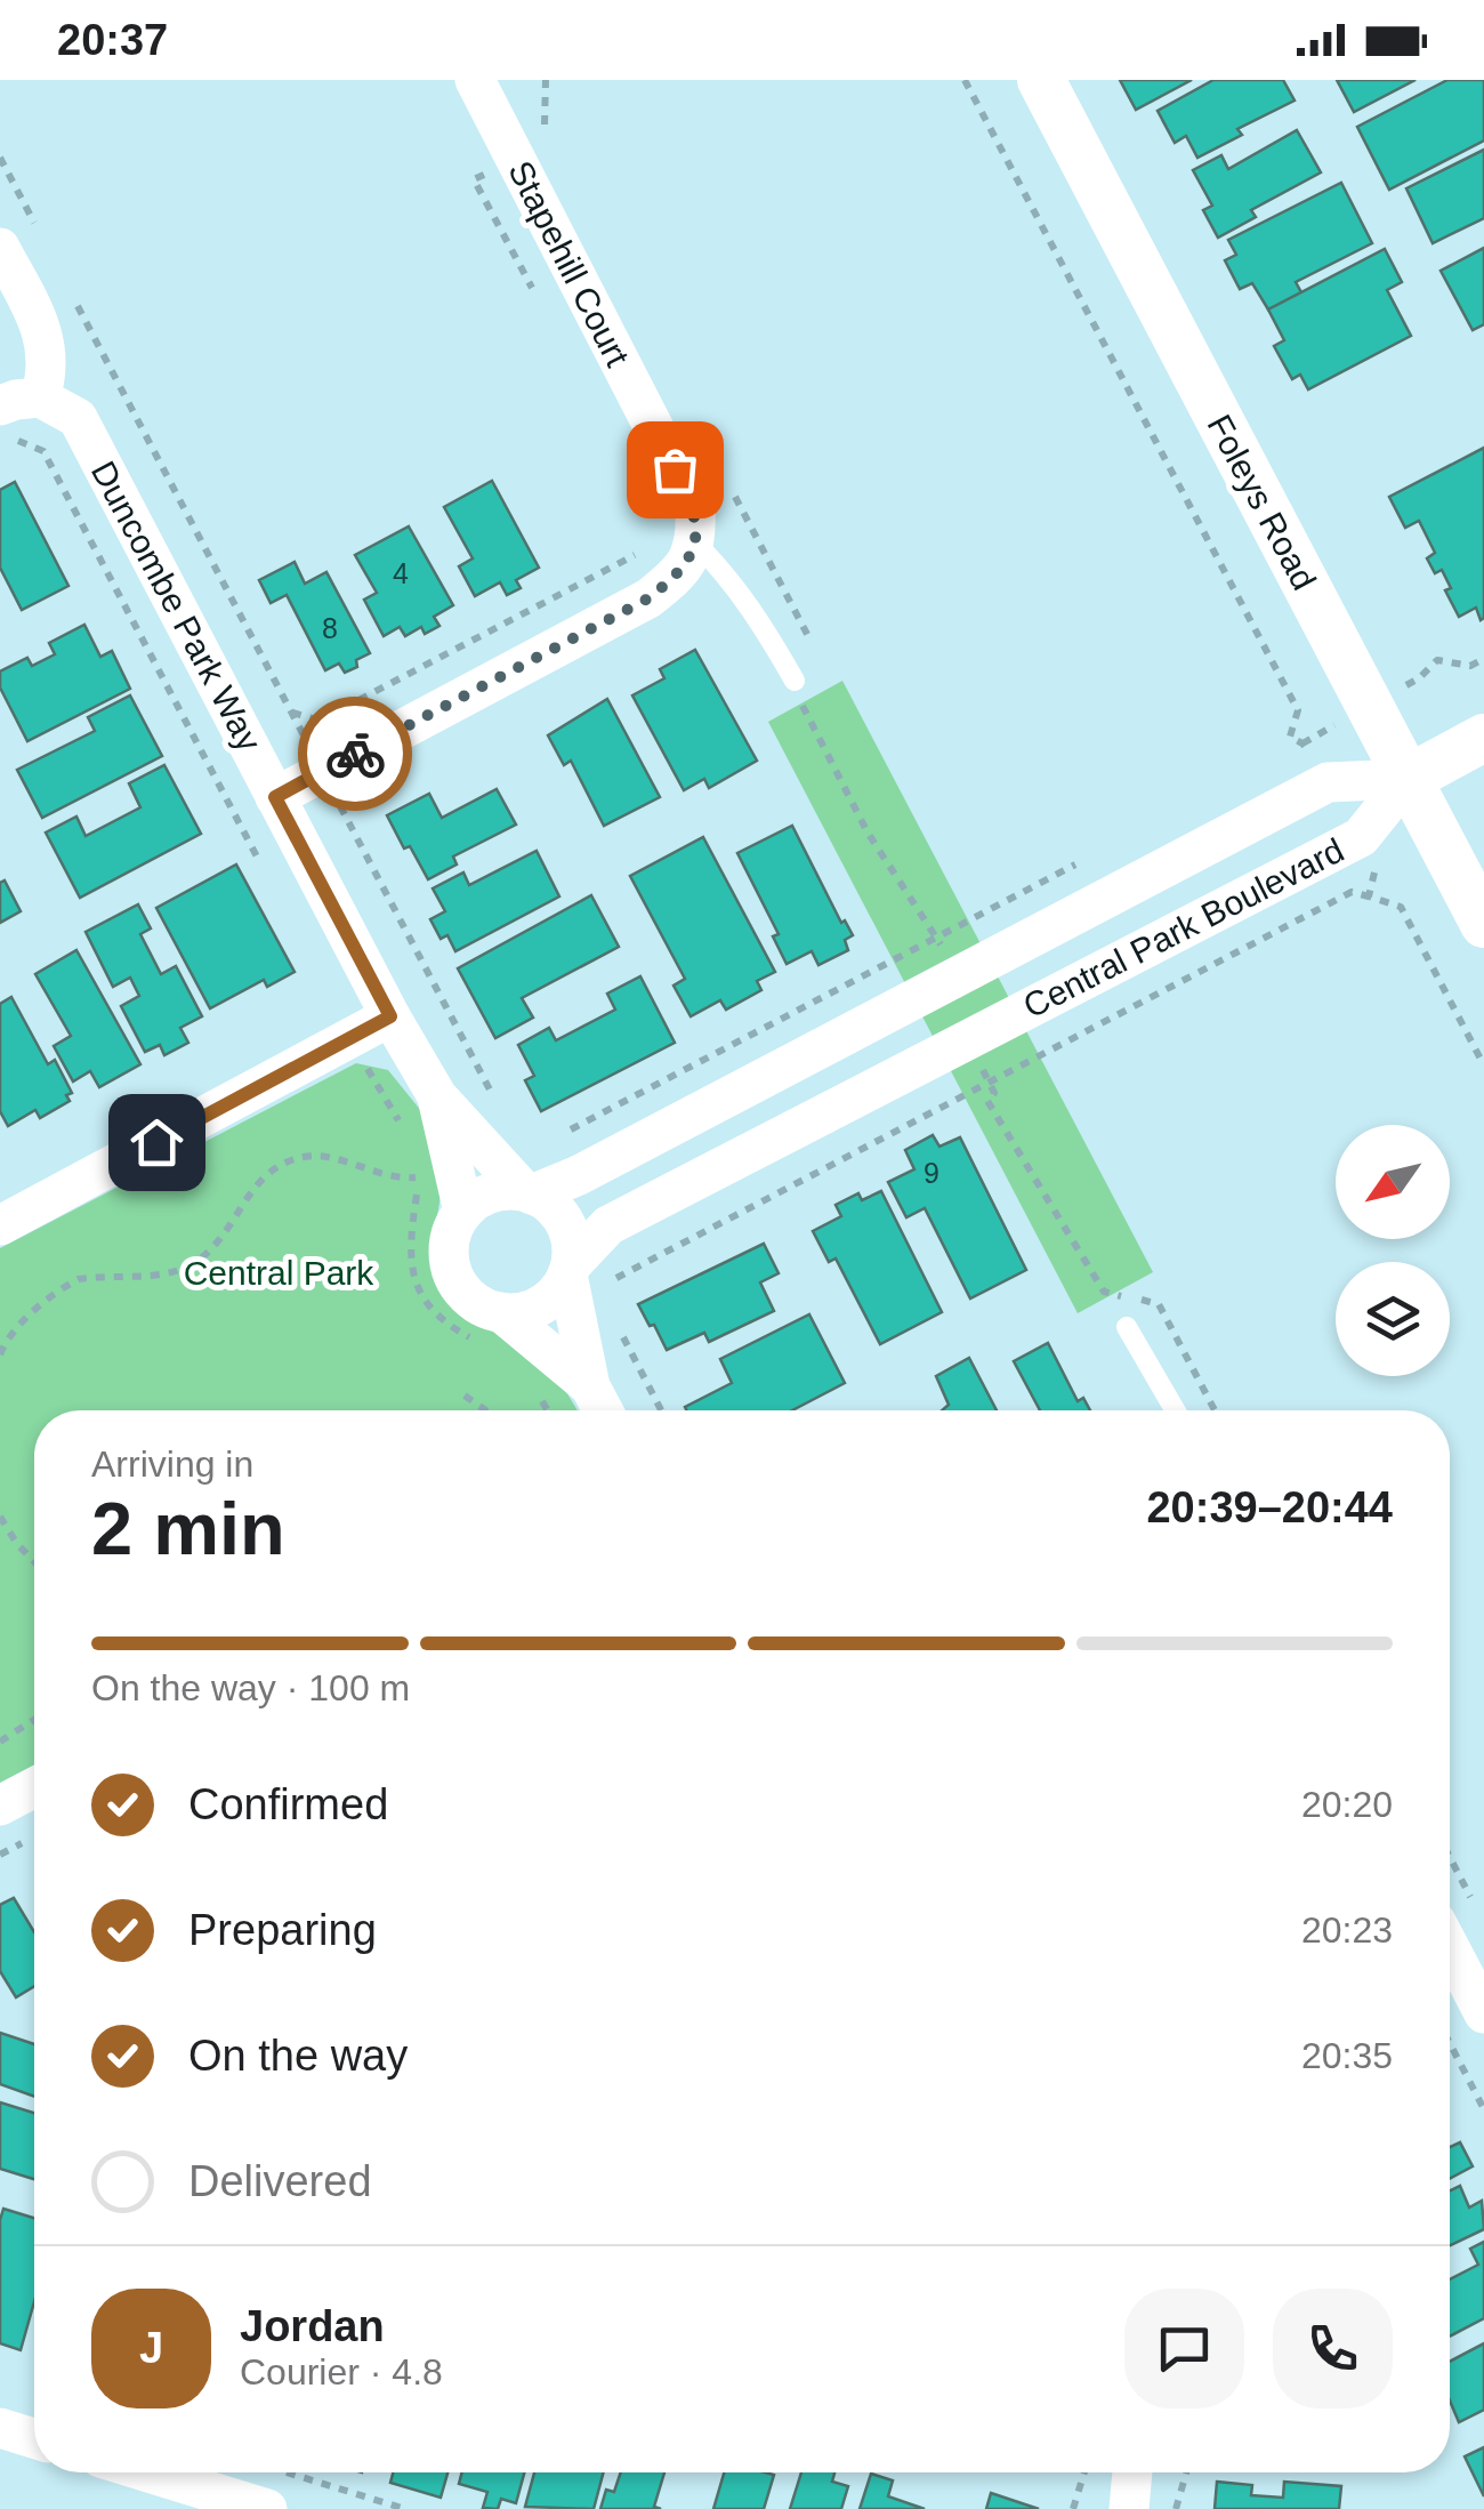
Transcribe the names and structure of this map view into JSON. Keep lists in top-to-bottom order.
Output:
{
  "streets": {
    "street": [
      "Stapehill Court",
      "Foleys Road",
      "Duncombe Park Way",
      "Central Park Boulevard"
    ]
  },
  "crossings": [
    ["Foleys Road", "Central Park Boulevard"],
    ["Duncombe Park Way", "Central Park Boulevard"]
  ],
  "parks": ["Central Park"],
  "house_numbers": ["4", "8", "9"],
  "north": "bottom left",
  "page": {
    "status": "20:37",
    "heading": ["2 min", "Arriving in", "20:39–20:44"],
    "panel": ["Jordan", "Courier · 4.8"],
    "bar": "On the way · 100 m",
    "list": [
      ["Confirmed", "20:20"],
      ["Preparing", "20:23"],
      ["On the way", "20:35"],
      "Delivered"
    ],
    "round": "J"
  }
}
